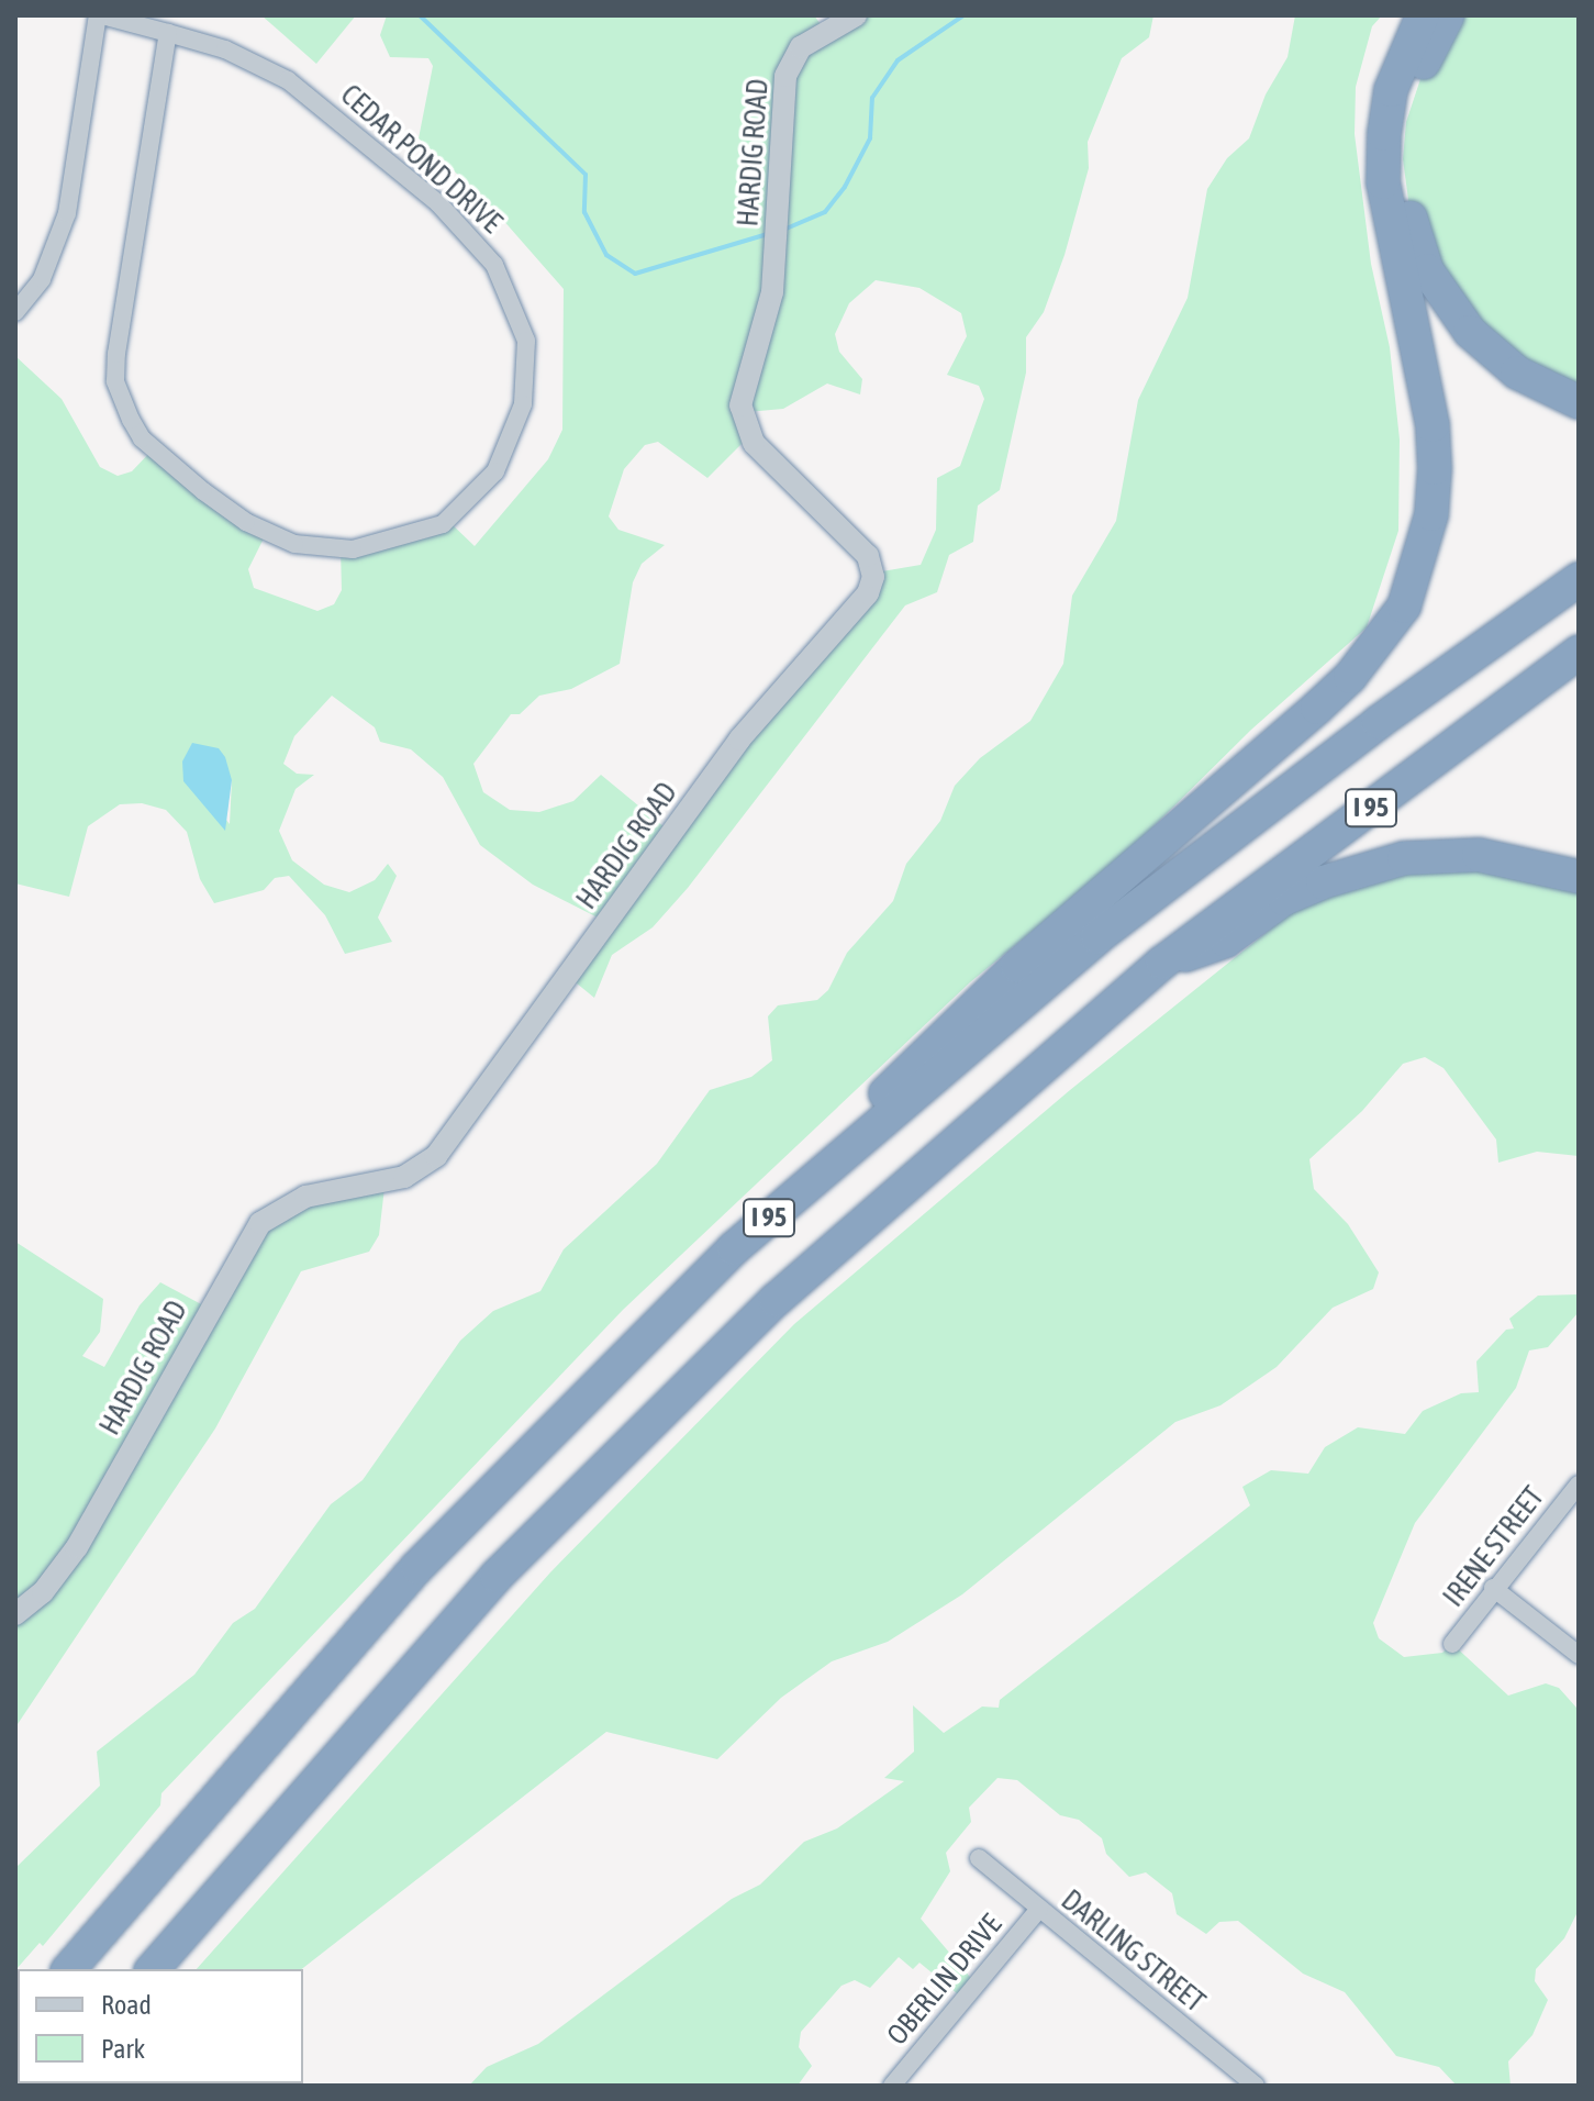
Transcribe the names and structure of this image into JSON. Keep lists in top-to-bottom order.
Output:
{
  "streets": {
    "highway": ["I 95"],
    "street": [
      "HARDIG ROAD",
      "CEDAR POND DRIVE",
      "IRENE STREET",
      "DARLING STREET",
      "OBERLIN DRIVE"
    ]
  },
  "crossings": [
    ["DARLING STREET", "OBERLIN DRIVE"]
  ],
  "legend": ["Road", "Park"]
}
